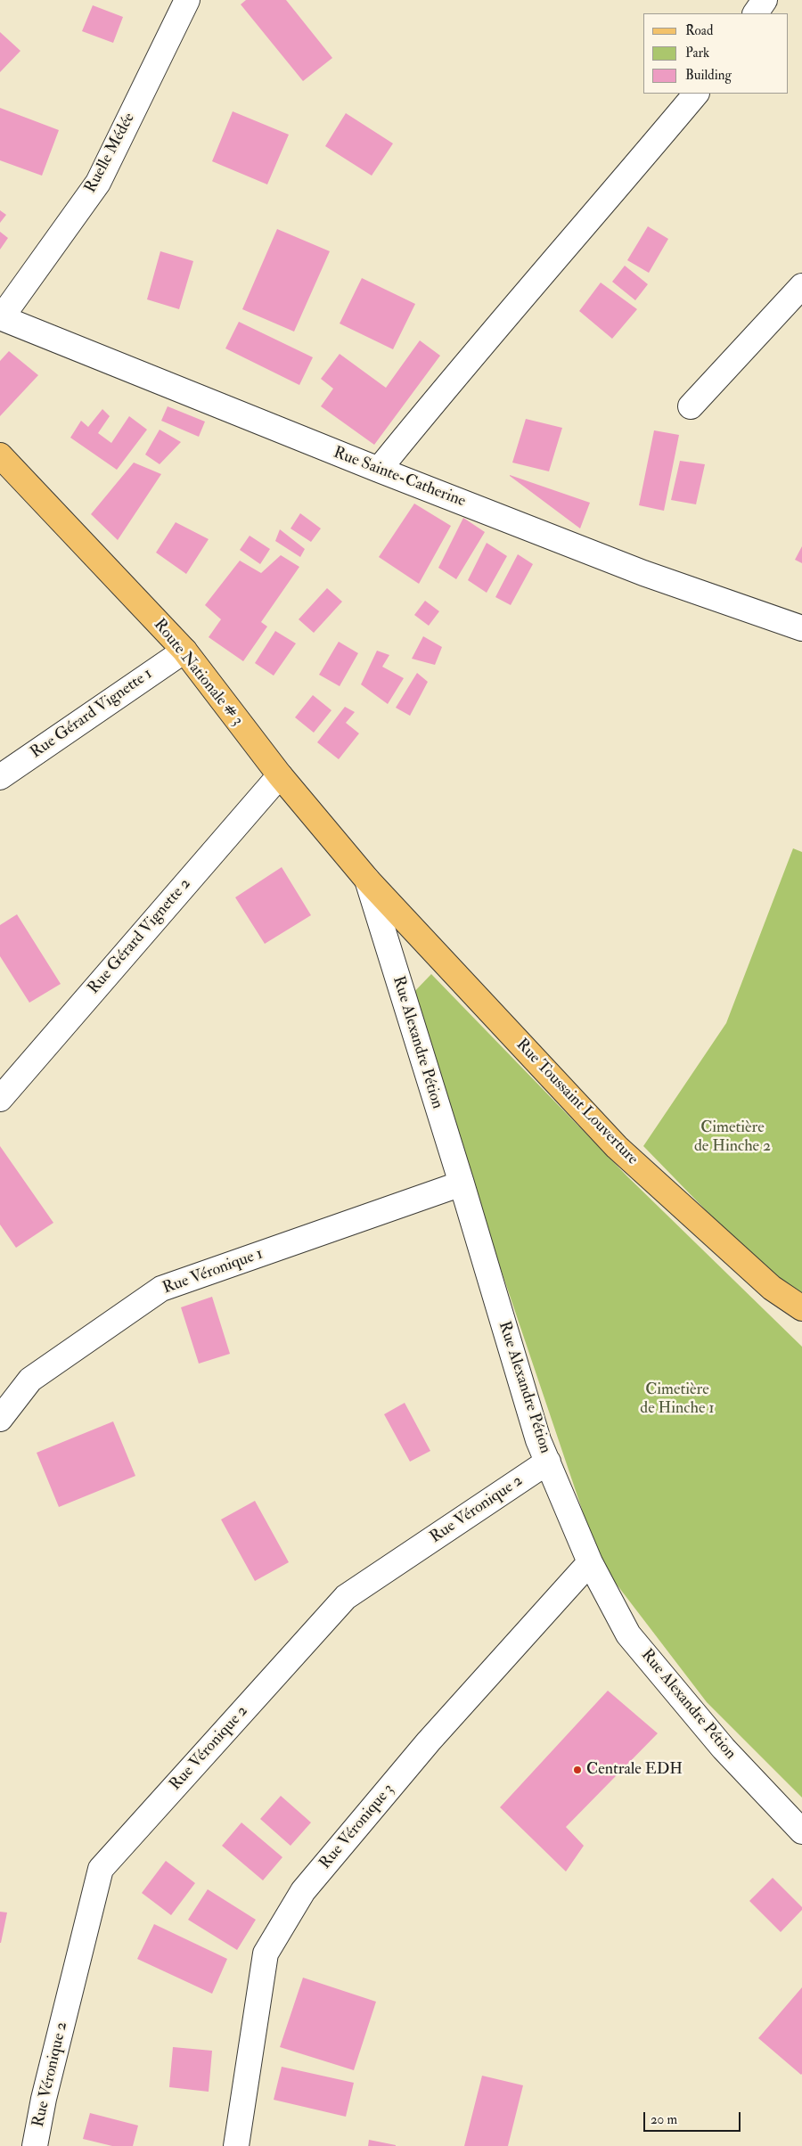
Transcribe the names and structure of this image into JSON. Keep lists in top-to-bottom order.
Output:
{
  "streets": {
    "main road": ["Route Nationale # 3", "Rue Toussaint Louverture"],
    "street": [
      "Ruelle Médée",
      "Rue Sainte-Catherine",
      "Rue Gérard Vignette 1",
      "Rue Gérard Vignette 2",
      "Rue Alexandre Pétion",
      "Rue Véronique 1",
      "Rue Véronique 2",
      "Rue Véronique 3"
    ]
  },
  "crossings": [
    ["Ruelle Médée", "Rue Sainte-Catherine"],
    ["Route Nationale # 3", "Rue Gérard Vignette 1"],
    ["Route Nationale # 3", "Rue Gérard Vignette 2"],
    ["Route Nationale # 3", "Rue Alexandre Pétion"],
    ["Route Nationale # 3", "Rue Toussaint Louverture"],
    ["Rue Alexandre Pétion", "Rue Toussaint Louverture"],
    ["Rue Alexandre Pétion", "Rue Véronique 1"],
    ["Rue Alexandre Pétion", "Rue Véronique 2"],
    ["Rue Alexandre Pétion", "Rue Véronique 3"]
  ],
  "parks": ["Cimetière de Hinche 2", "Cimetière de Hinche 1"],
  "places": ["Centrale EDH"],
  "legend": ["Road", "Park", "Building"],
  "scale_bar": "20 m"
}
